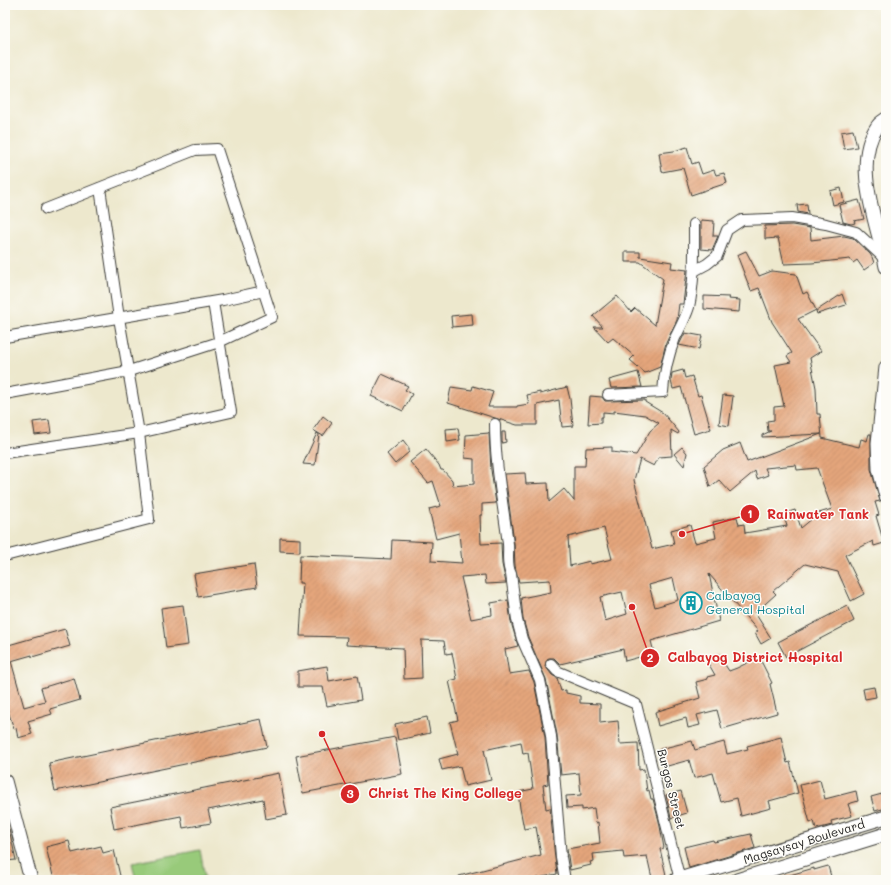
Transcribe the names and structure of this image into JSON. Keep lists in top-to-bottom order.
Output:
{
  "streets": {
    "street": ["Burgos Street", "Magsaysay Boulevard"]
  },
  "crossings": [
    ["Burgos Street", "Magsaysay Boulevard"]
  ],
  "places": {
    "other": ["Rainwater Tank", "Calbayog District Hospital", "Christ The King College"],
    "building": ["Calbayog General Hospital"]
  }
}
